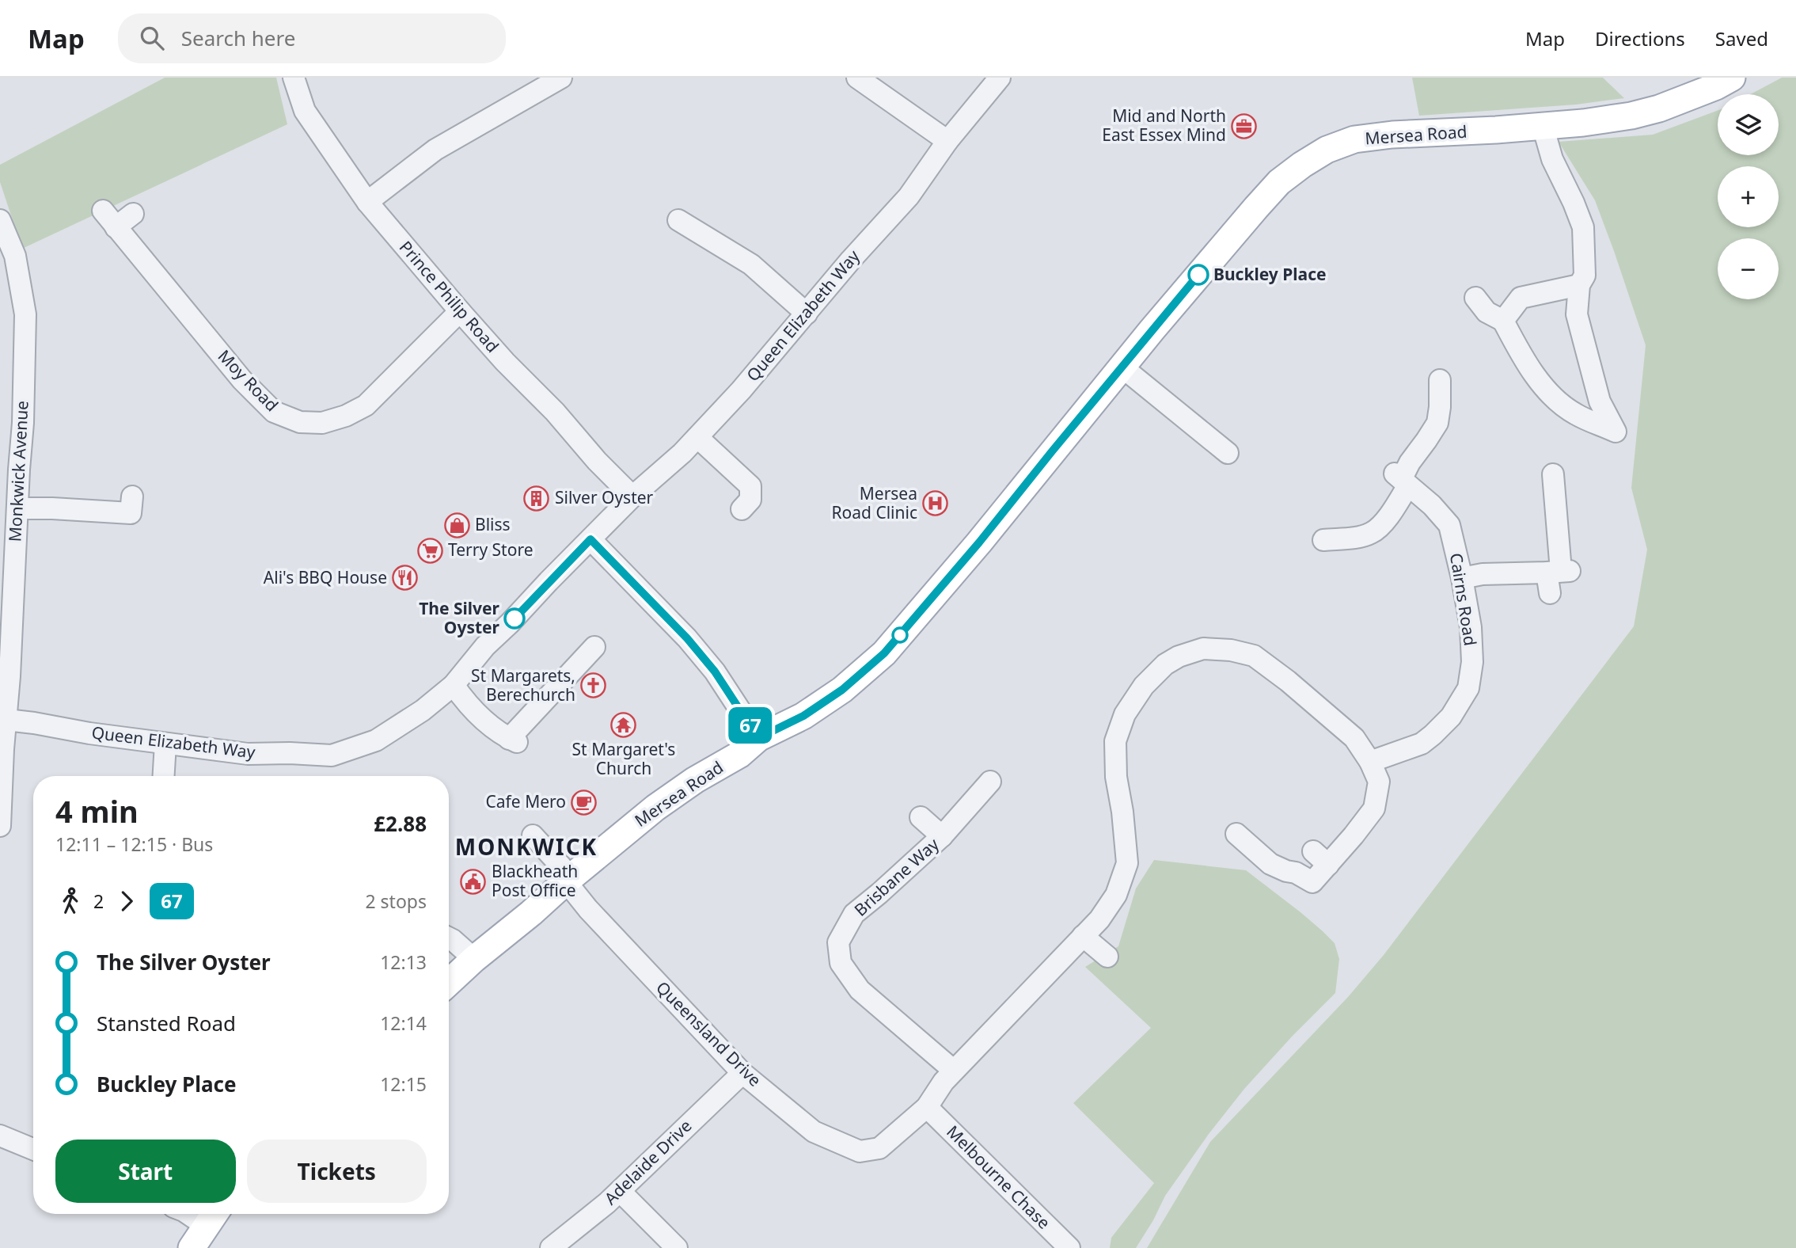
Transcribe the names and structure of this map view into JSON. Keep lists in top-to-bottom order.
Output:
{
  "streets": {
    "main road": ["Mersea Road"],
    "street": [
      "Prince Philip Road",
      "Queen Elizabeth Way",
      "Moy Road",
      "Monkwick Avenue",
      "Cairns Road",
      "Brisbane Way",
      "Queensland Drive",
      "Adelaide Drive",
      "Melbourne Chase"
    ]
  },
  "crossings": [
    ["Mersea Road", "Queensland Drive"],
    ["Prince Philip Road", "Queen Elizabeth Way"],
    ["Prince Philip Road", "Moy Road"],
    ["Queen Elizabeth Way", "Monkwick Avenue"],
    ["Cairns Road", "Queensland Drive"],
    ["Brisbane Way", "Queensland Drive"],
    ["Queensland Drive", "Adelaide Drive"],
    ["Queensland Drive", "Melbourne Chase"]
  ],
  "districts": ["MONKWICK"],
  "places": {
    "office": ["Mid and North East Essex Mind"],
    "other": ["Buckley Place", "The Silver Oyster"],
    "building": ["Silver Oyster"],
    "hospital": ["Mersea Road Clinic"],
    "shop": ["Bliss"],
    "supermarket": ["Terry Store"],
    "restaurant": ["Ali's BBQ House"],
    "church": ["St Margarets, Berechurch"],
    "temple": ["St Margaret's Church"],
    "cafe": ["Cafe Mero"],
    "public building": ["Blackheath Post Office"]
  },
  "lines": ["bus line 67"],
  "page": {
    "header": "Map",
    "search": "Search here",
    "nav": ["Map", "Directions", "Saved"],
    "on_map": "67",
    "map_buttons": ["+", "−"],
    "heading": ["4 min", "12:11 – 12:15 · Bus", "£2.88"],
    "legs": ["2", "67", "2 stops"],
    "list": [
      {
        "name": "The Silver Oyster",
        "value": "12:13"
      },
      {
        "name": "Stansted Road",
        "value": "12:14"
      },
      {
        "name": "Buckley Place",
        "value": "12:15"
      }
    ],
    "buttons": ["Start", "Tickets"]
  }
}
